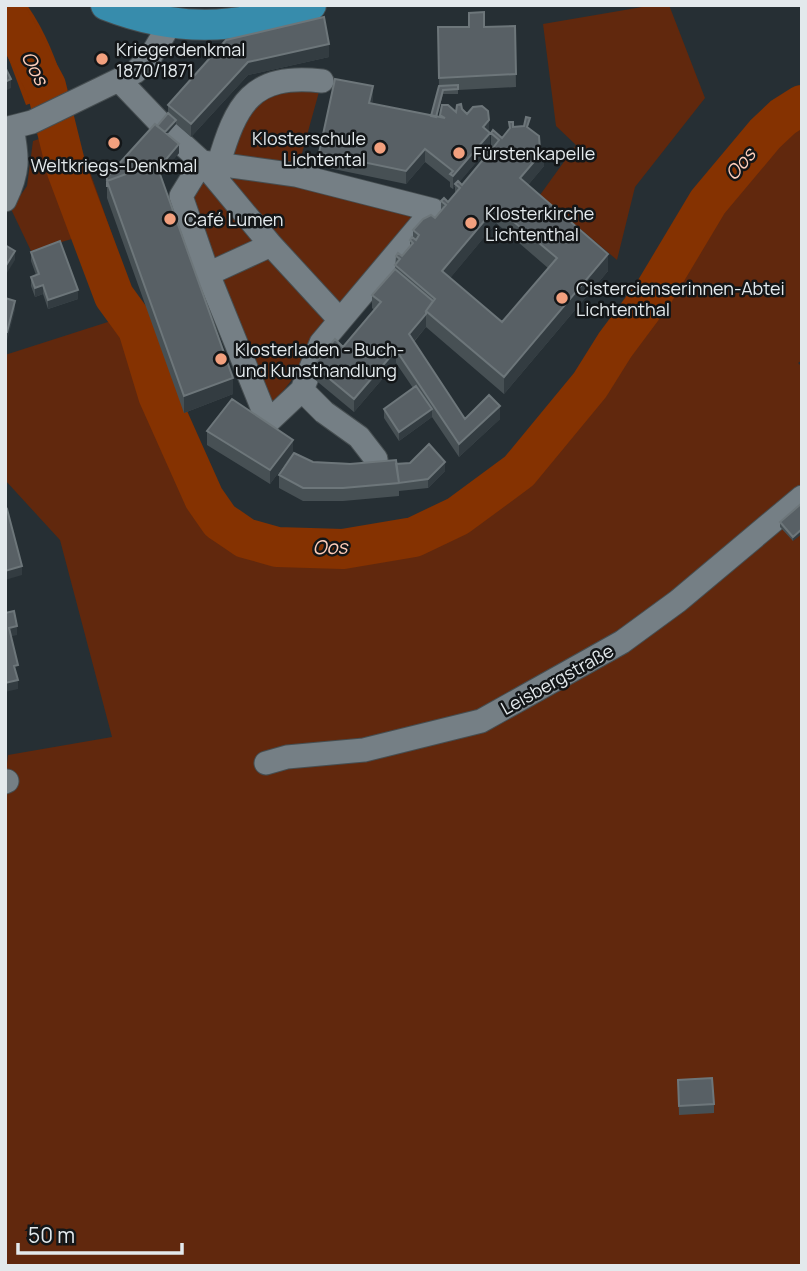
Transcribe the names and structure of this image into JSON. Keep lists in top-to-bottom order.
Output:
{
  "streets": {
    "street": ["Leisbergstraße"]
  },
  "water": ["Oos"],
  "places": [
    "Kriegerdenkmal 1870/1871",
    "Weltkriegs-Denkmal",
    "Klosterschule Lichtental",
    "Fürstenkapelle",
    "Café Lumen",
    "Klosterkirche Lichtenthal",
    "Cistercienserinnen-Abtei Lichtenthal",
    "Klosterladen - Buch- und Kunsthandlung"
  ],
  "scale_bar": "50 m"
}
